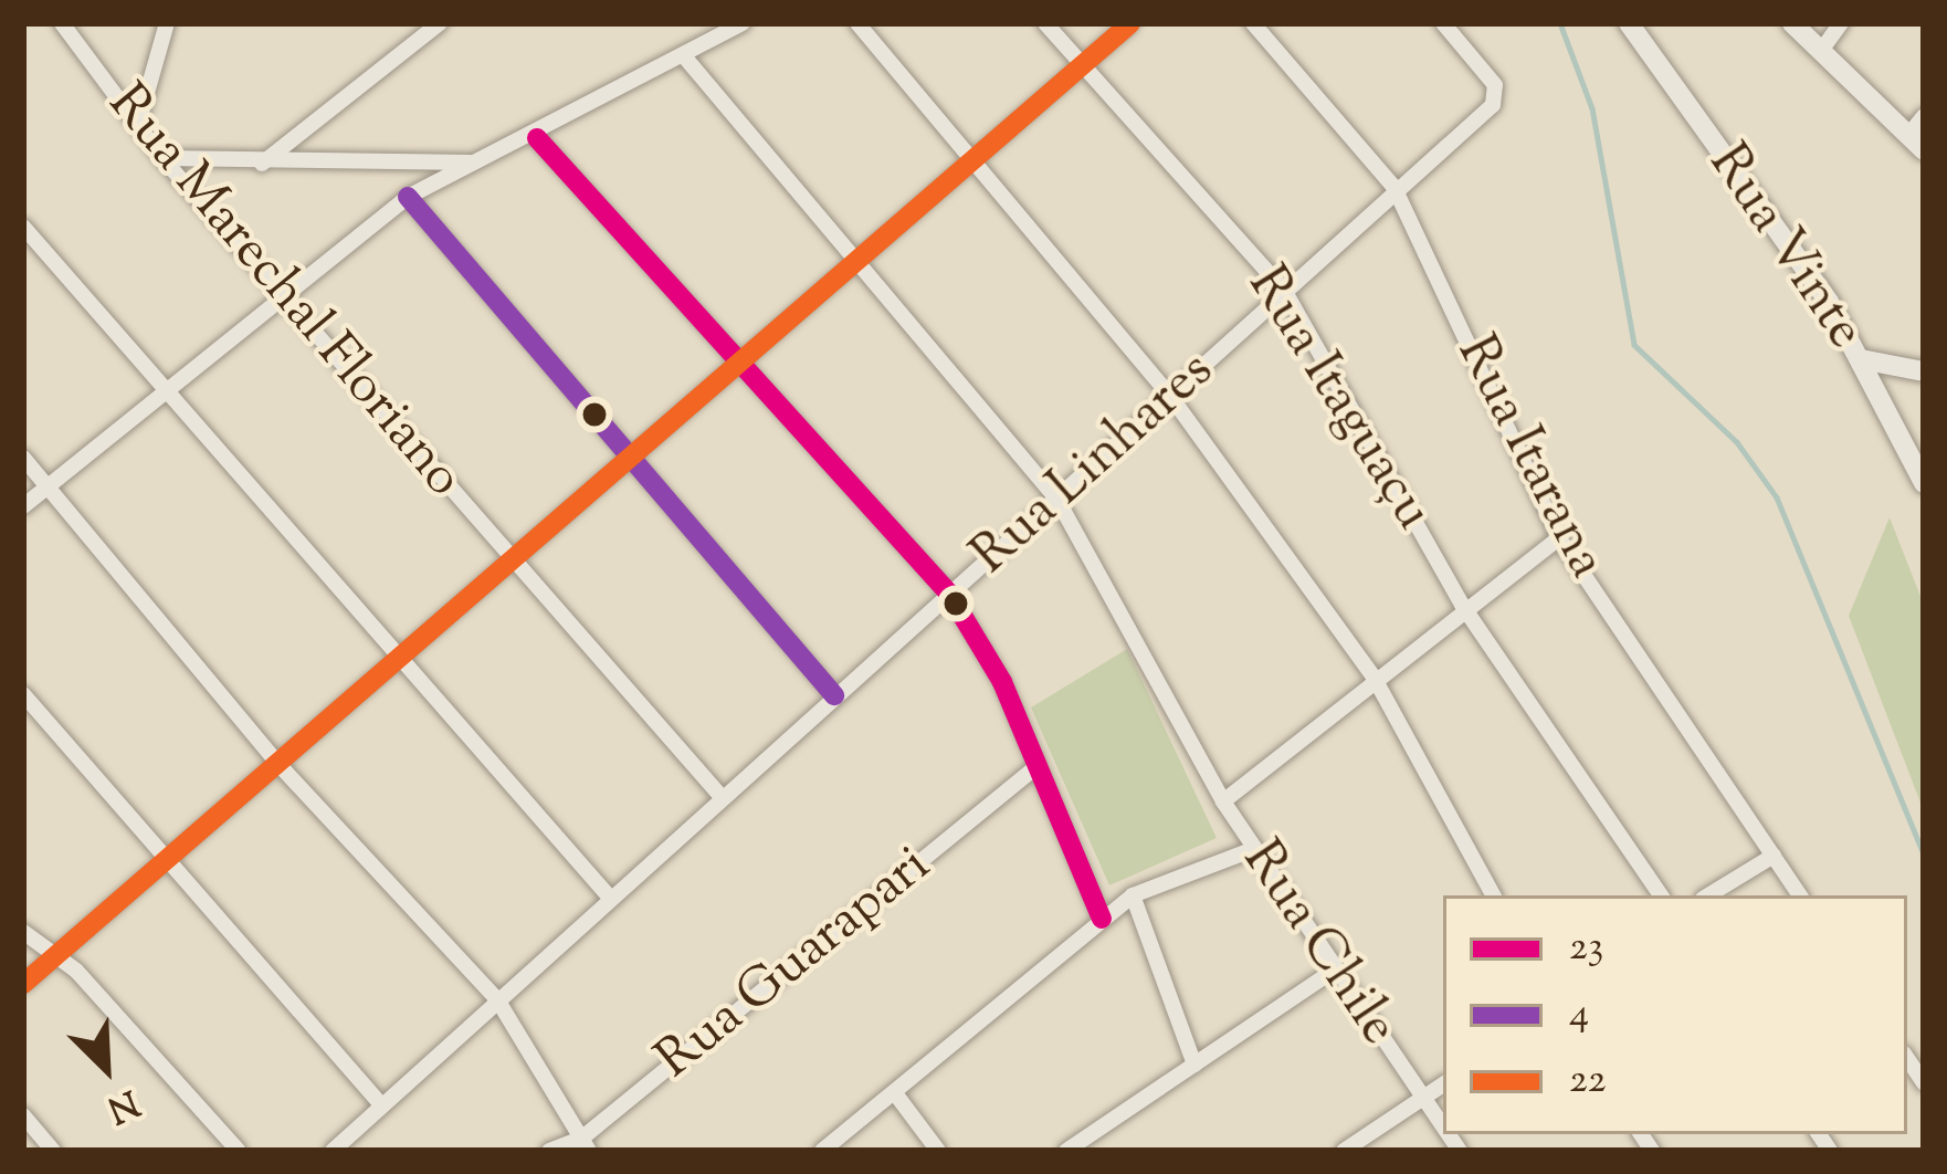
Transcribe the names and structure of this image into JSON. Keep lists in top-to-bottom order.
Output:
{
  "streets": {
    "main road": ["Rua Vinte"],
    "street": [
      "Rua Marechal Floriano",
      "Rua Itaguaçu",
      "Rua Itarana",
      "Rua Linhares",
      "Rua Chile",
      "Rua Guarapari"
    ]
  },
  "crossings": [
    ["Rua Marechal Floriano", "Rua Linhares"],
    ["Rua Itaguaçu", "Rua Linhares"],
    ["Rua Itarana", "Rua Linhares"],
    ["Rua Linhares", "Rua Chile"]
  ],
  "lines": ["transit line 22", "transit line 23", "transit line 4"],
  "legend": ["23", "4", "22"],
  "north": "bottom right"
}
